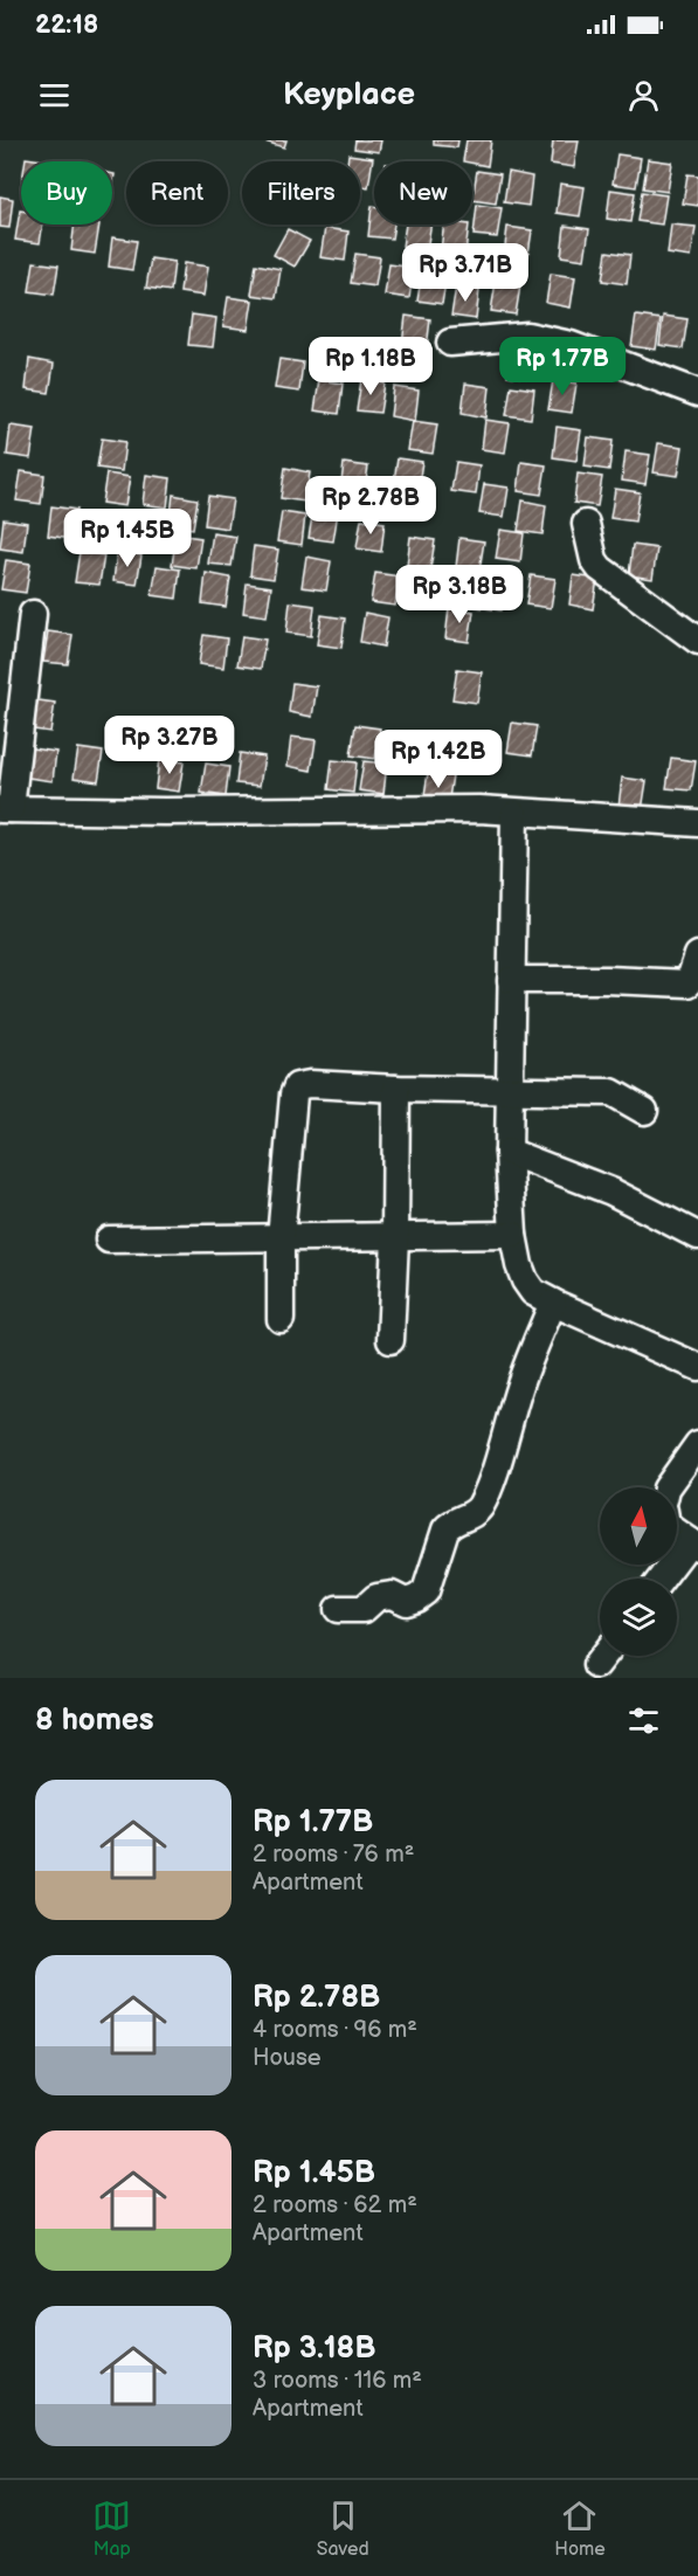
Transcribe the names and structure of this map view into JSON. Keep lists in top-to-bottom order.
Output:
{
  "north": "top",
  "page": {
    "status": "22:18",
    "header": "Keyplace",
    "chip": [
      "Buy",
      "Rent",
      "Filters",
      "New"
    ],
    "price": [
      "Rp 3.71B",
      "Rp 1.18B",
      "Rp 1.77B",
      "Rp 2.78B",
      "Rp 1.45B",
      "Rp 3.18B",
      "Rp 3.27B",
      "Rp 1.42B"
    ],
    "heading": "8 homes",
    "list": [
      {
        "name": "Rp 1.77B",
        "note": "2 rooms · 76 m² · Apartment"
      },
      {
        "name": "Rp 2.78B",
        "note": "4 rooms · 96 m² · House"
      },
      {
        "name": "Rp 1.45B",
        "note": "2 rooms · 62 m² · Apartment"
      },
      {
        "name": "Rp 3.18B",
        "note": "3 rooms · 116 m² · Apartment"
      }
    ],
    "tabs": ["Map", "Saved", "Home"]
  }
}
